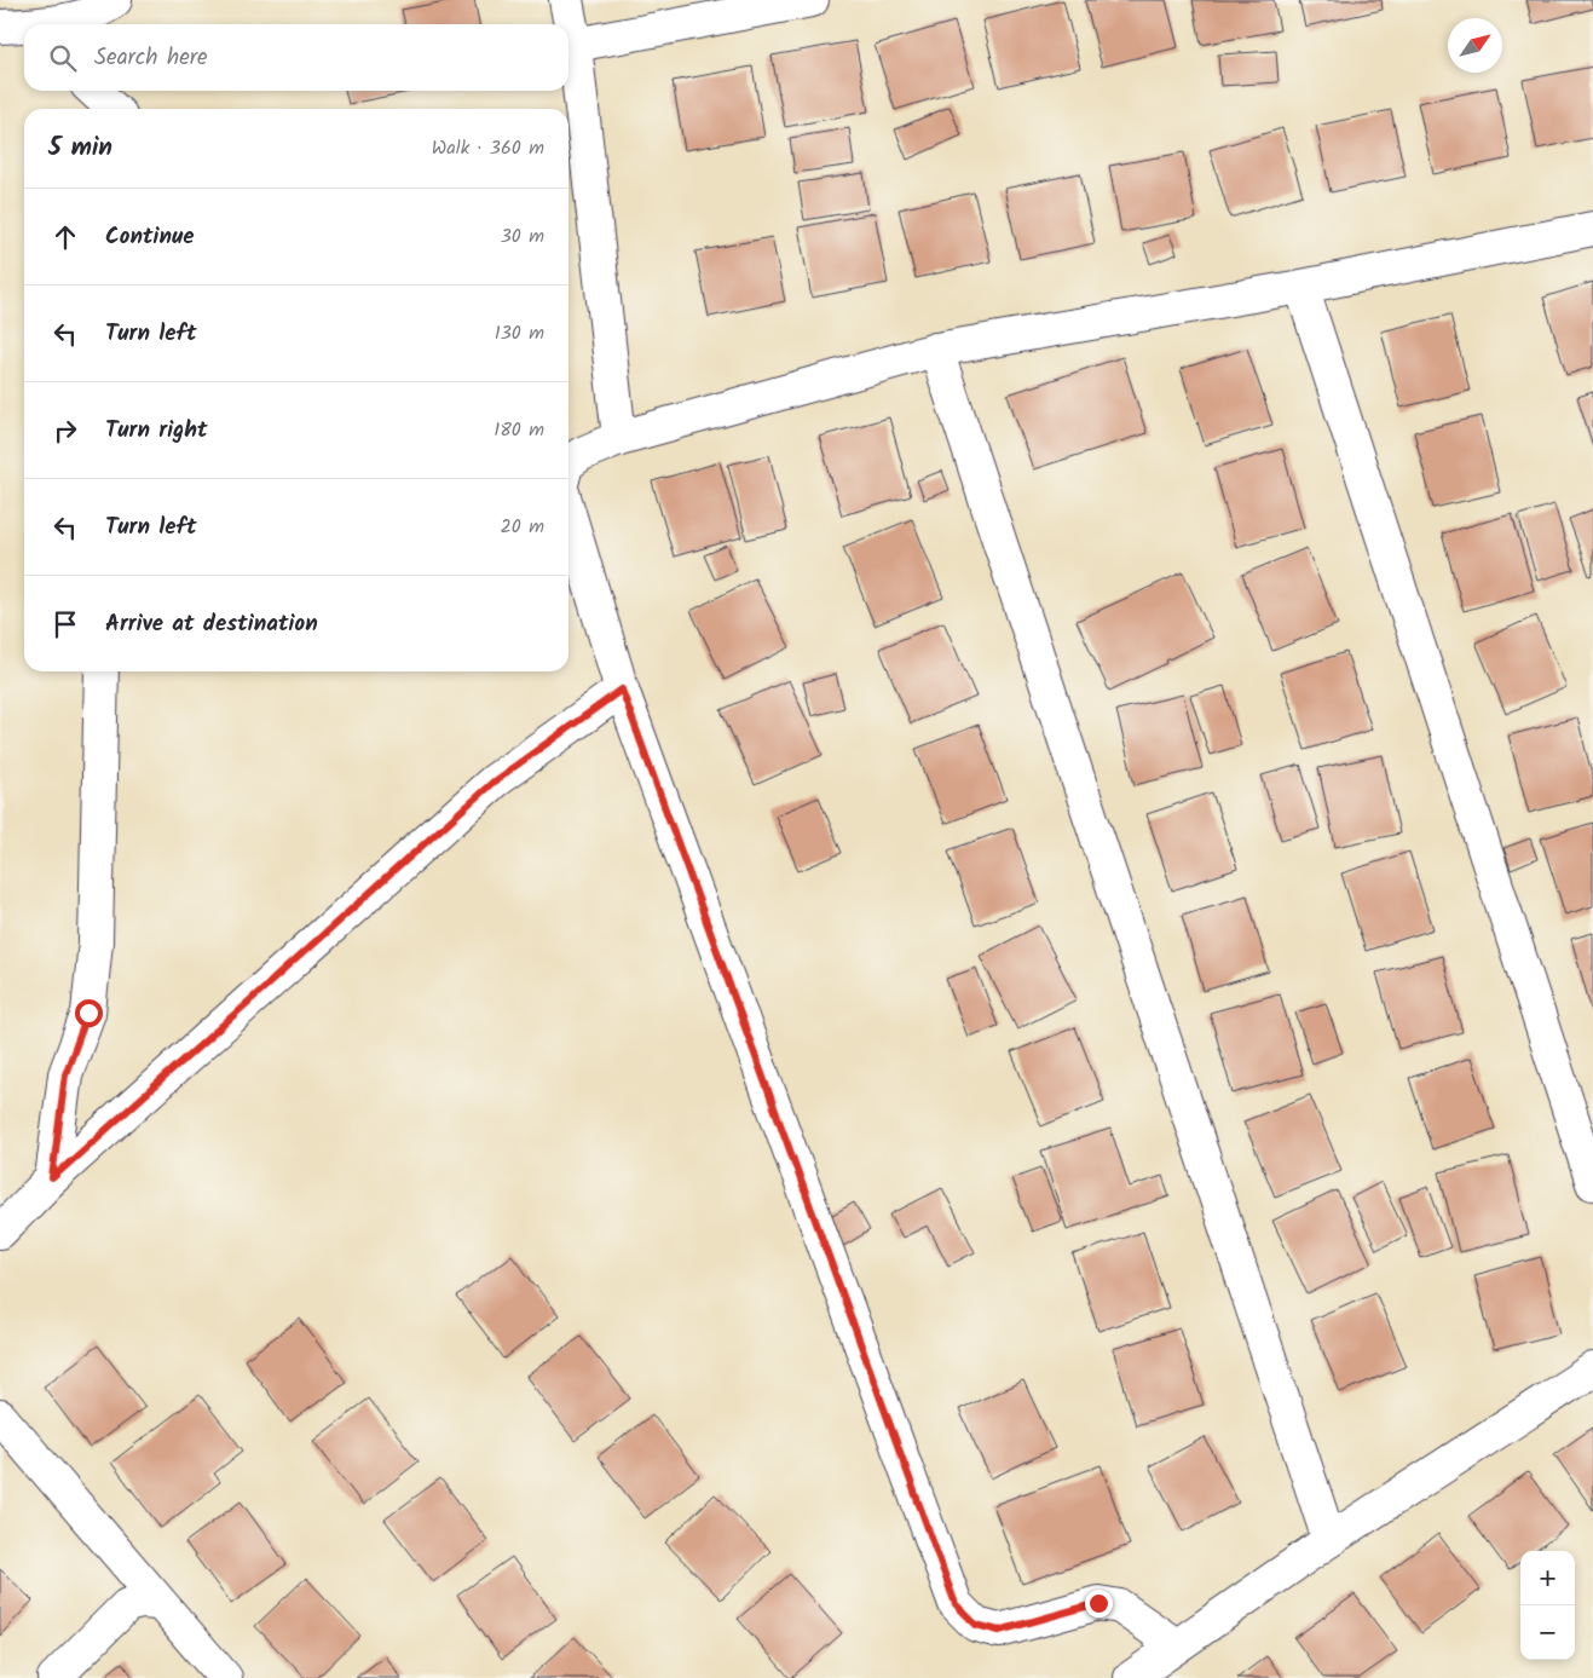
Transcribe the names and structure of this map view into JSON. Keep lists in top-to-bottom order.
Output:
{
  "north": "top right",
  "page": {
    "search": "Search here",
    "heading": ["5 min", "Walk · 360 m"],
    "list": [
      ["Continue", "30 m"],
      ["Turn left", "130 m"],
      ["Turn right", "180 m"],
      ["Turn left", "20 m"],
      "Arrive at destination"
    ],
    "map_buttons": ["+", "−"]
  }
}
